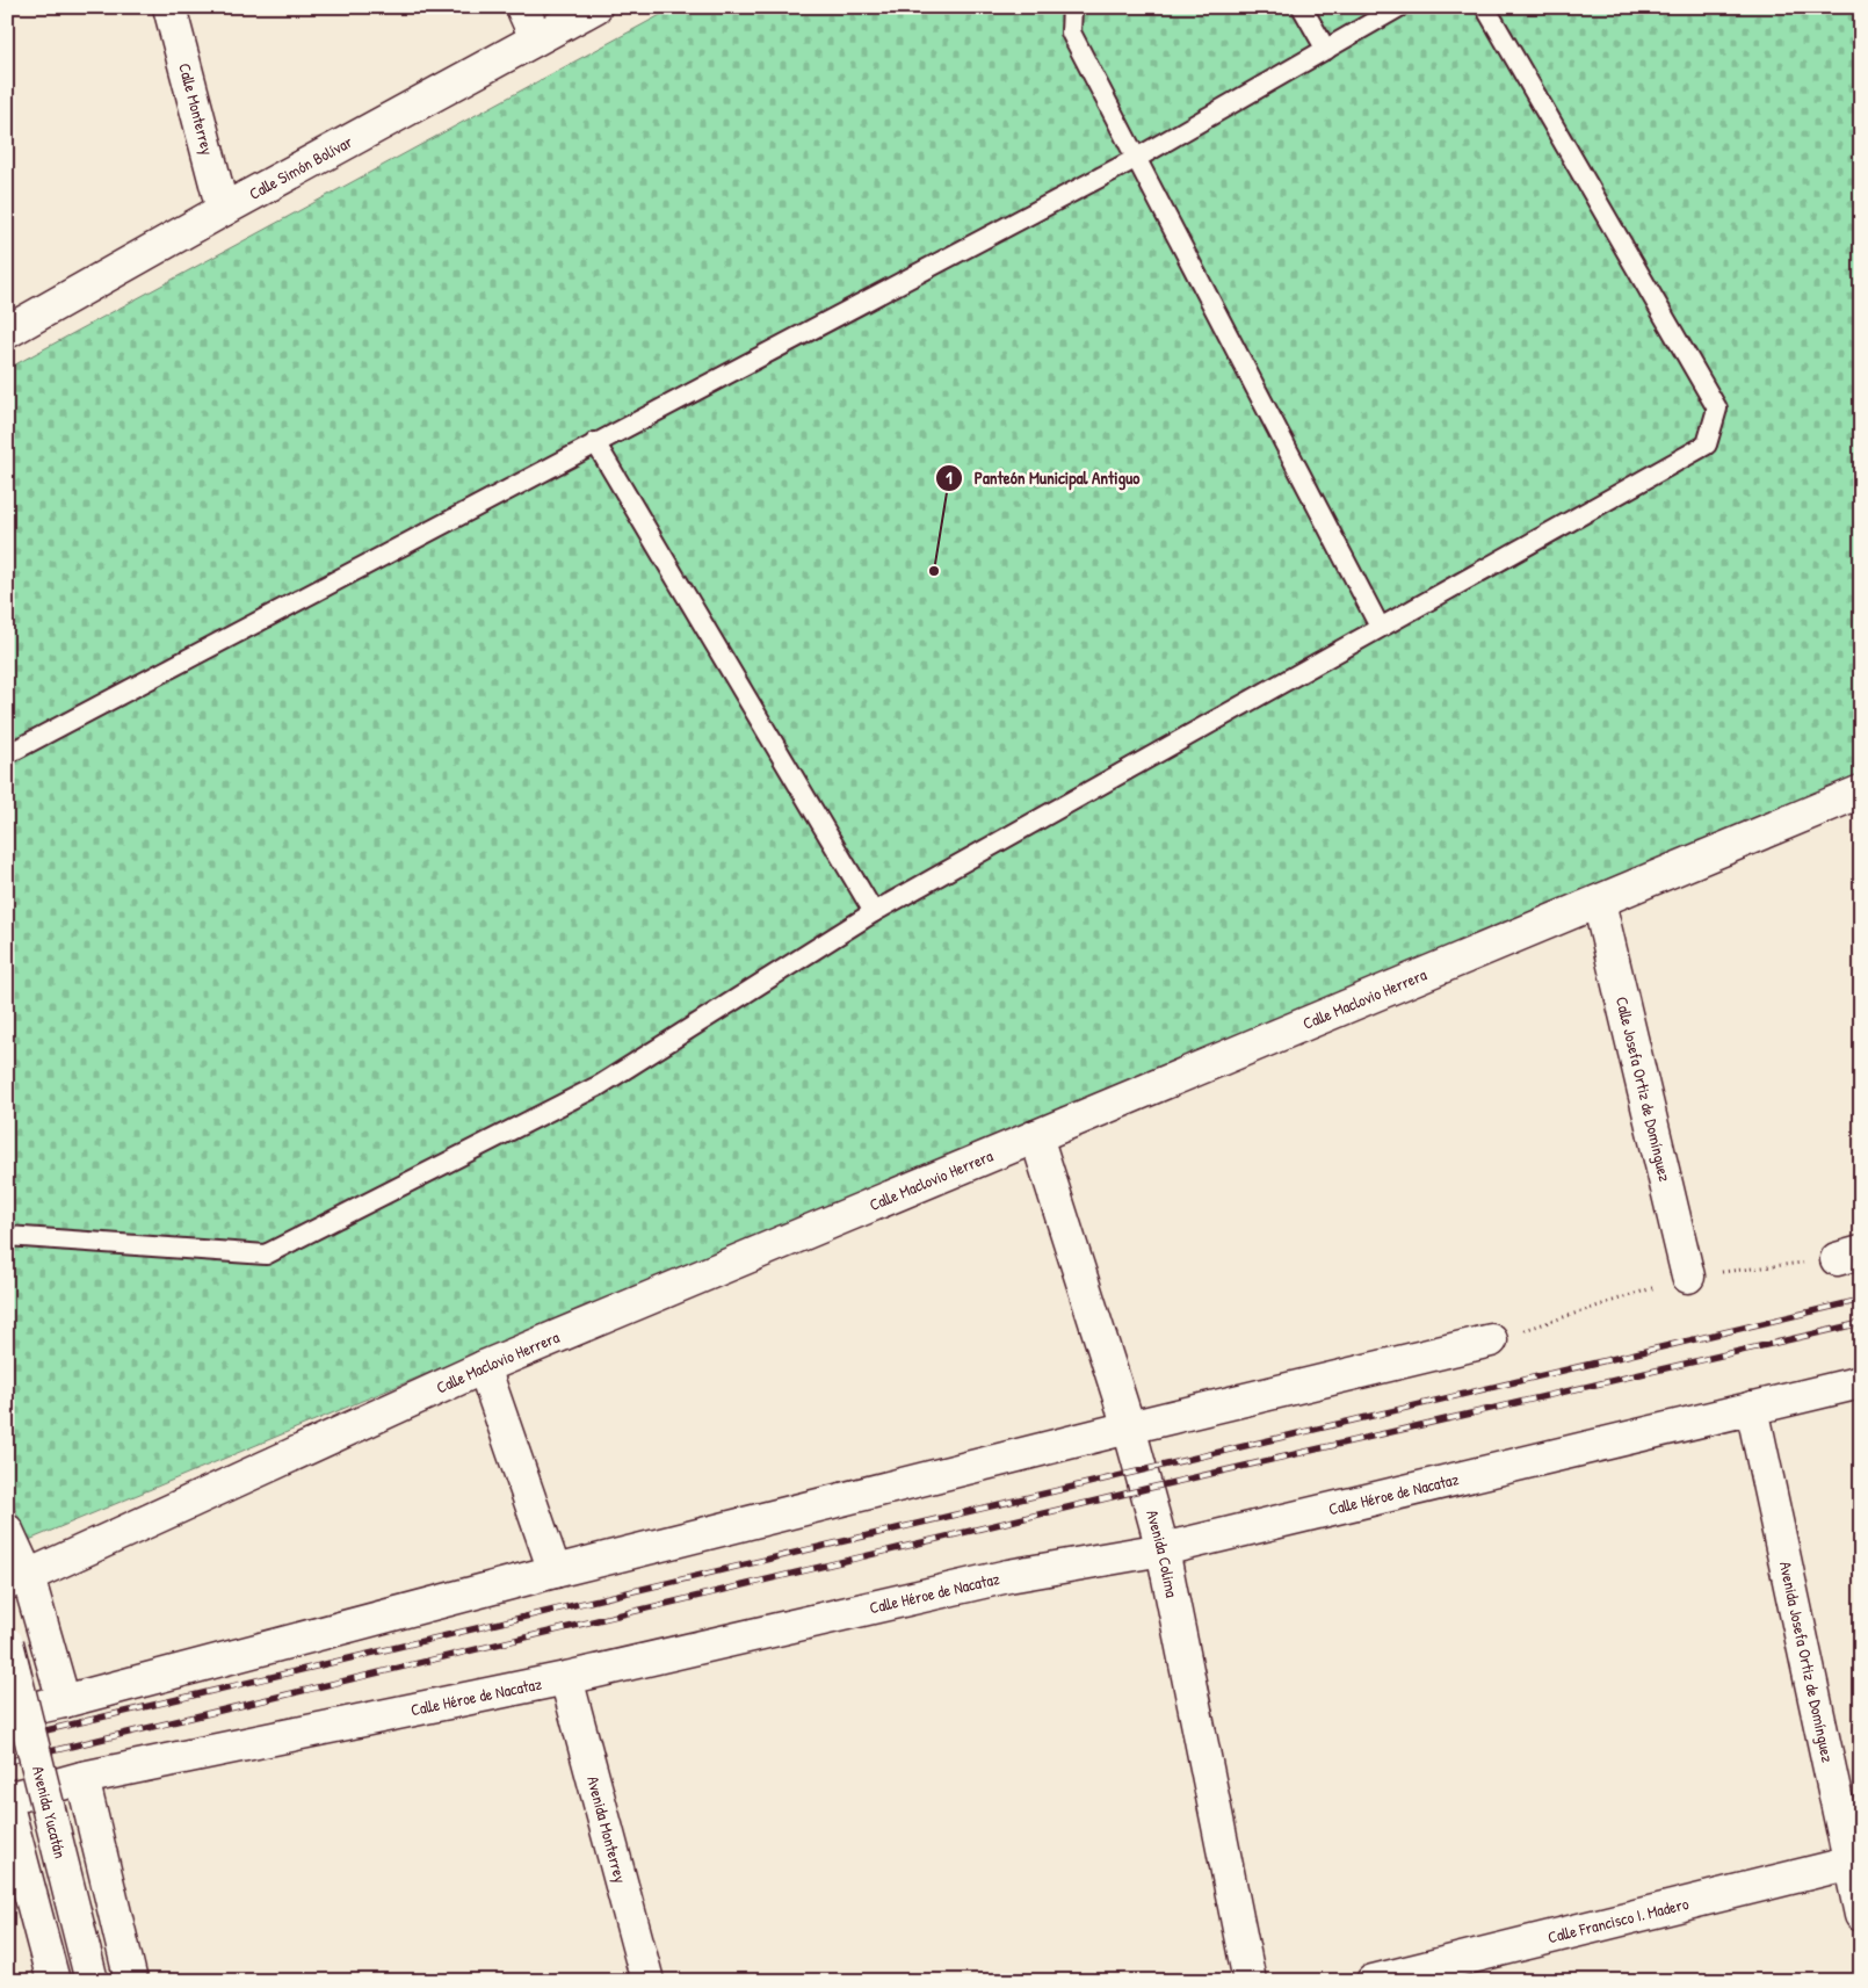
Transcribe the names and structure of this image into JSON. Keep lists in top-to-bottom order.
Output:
{
  "streets": {
    "street": [
      "Calle Monterrey",
      "Calle Simón Bolívar",
      "Calle Maclovio Herrera",
      "Calle Josefa Ortiz de Domínguez",
      "Calle Héroe de Nacataz",
      "Avenida Colima",
      "Avenida Josefa Ortiz de Domínguez",
      "Avenida Yucatán",
      "Avenida Monterrey",
      "Calle Francisco I. Madero"
    ]
  },
  "crossings": [
    ["Calle Monterrey", "Calle Simón Bolívar"],
    ["Calle Maclovio Herrera", "Calle Josefa Ortiz de Domínguez"],
    ["Calle Maclovio Herrera", "Avenida Colima"],
    ["Calle Héroe de Nacataz", "Avenida Colima"],
    ["Calle Héroe de Nacataz", "Avenida Josefa Ortiz de Domínguez"],
    ["Calle Héroe de Nacataz", "Avenida Monterrey"],
    ["Avenida Josefa Ortiz de Domínguez", "Calle Francisco I. Madero"]
  ],
  "places": ["Panteón Municipal Antiguo"]
}
